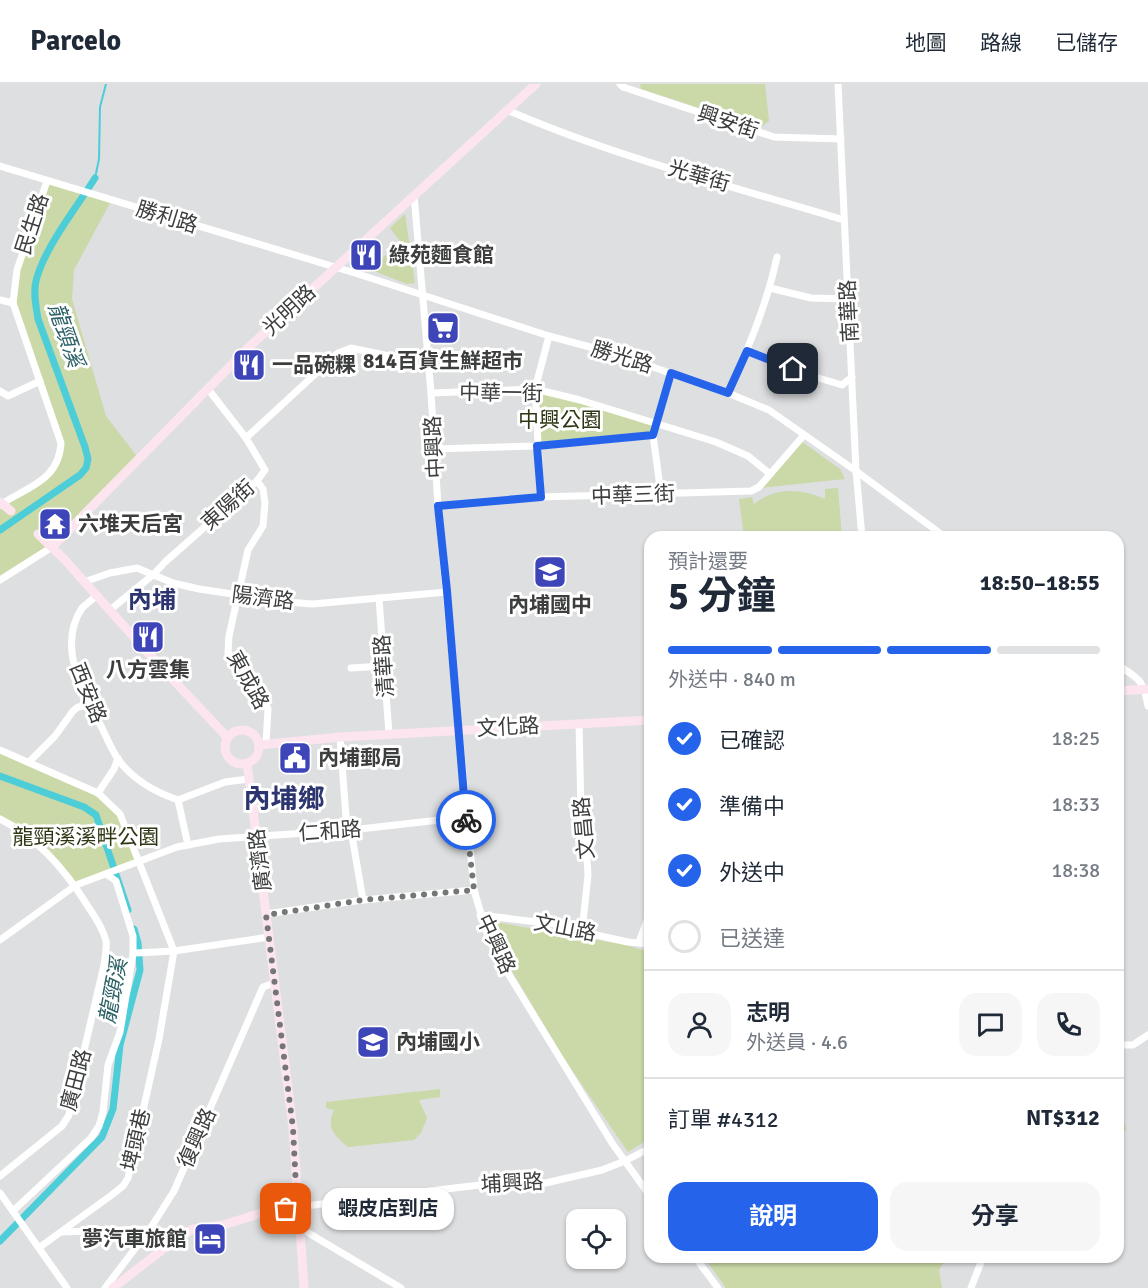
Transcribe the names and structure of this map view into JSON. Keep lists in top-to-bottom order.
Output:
{
  "streets": {
    "main road": ["光明路", "文化路", "廣濟路"],
    "street": [
      "興安街",
      "光華街",
      "勝利路",
      "民生路",
      "南華路",
      "勝光路",
      "中華一街",
      "中興路",
      "中華三街",
      "東陽街",
      "陽濟路",
      "清華路",
      "東成路",
      "西安路",
      "文昌路",
      "仁和路",
      "文山路",
      "廣田路",
      "復興路",
      "埤頭巷",
      "埔興路"
    ]
  },
  "crossings": [
    ["興安街", "南華路"],
    ["光華街", "光明路"],
    ["光華街", "南華路"],
    ["勝利路", "民生路"],
    ["勝利路", "光明路"],
    ["勝利路", "勝光路"],
    ["光明路", "勝光路"],
    ["光明路", "中興路"],
    ["南華路", "勝光路"],
    ["勝光路", "中興路"],
    ["勝光路", "中華三街"],
    ["中華一街", "中興路"],
    ["中華一街", "中華三街"],
    ["中興路", "中華三街"],
    ["中興路", "陽濟路"],
    ["中興路", "文化路"],
    ["中興路", "仁和路"],
    ["中興路", "文山路"],
    ["中興路", "埔興路"],
    ["東陽街", "陽濟路"],
    ["東陽街", "東成路"],
    ["陽濟路", "清華路"],
    ["陽濟路", "東成路"],
    ["清華路", "文化路"],
    ["東成路", "文化路"],
    ["東成路", "廣濟路"],
    ["文化路", "文昌路"],
    ["文化路", "廣濟路"],
    ["文昌路", "文山路"],
    ["仁和路", "廣濟路"],
    ["廣濟路", "復興路"],
    ["廣濟路", "埔興路"]
  ],
  "districts": ["內埔", "內埔鄉"],
  "water": ["龍頸溪"],
  "parks": ["中興公園", "龍頸溪溪畔公園"],
  "places": {
    "restaurant": ["綠苑麵食館", "一品碗粿", "八方雲集"],
    "supermarket": ["814百貨生鮮超市"],
    "temple": ["六堆天后宮"],
    "school or university": ["內埔國中", "內埔國小"],
    "public building": ["內埔郵局"],
    "other": ["蝦皮店到店"],
    "hotel": ["夢汽車旅館"]
  },
  "page": {
    "header": "Parcelo",
    "nav": ["地圖", "路線", "已儲存"],
    "heading": ["5 分鐘", "預計還要", "18:50–18:55"],
    "panel": [
      "志明",
      "外送員 · 4.6",
      "訂單 #4312",
      "NT$312"
    ],
    "bar": "外送中 · 840 m",
    "list": [
      ["已確認", "18:25"],
      ["準備中", "18:33"],
      ["外送中", "18:38"],
      "已送達"
    ],
    "buttons": ["說明", "分享"],
    "bubble": "蝦皮店到店"
  }
}
